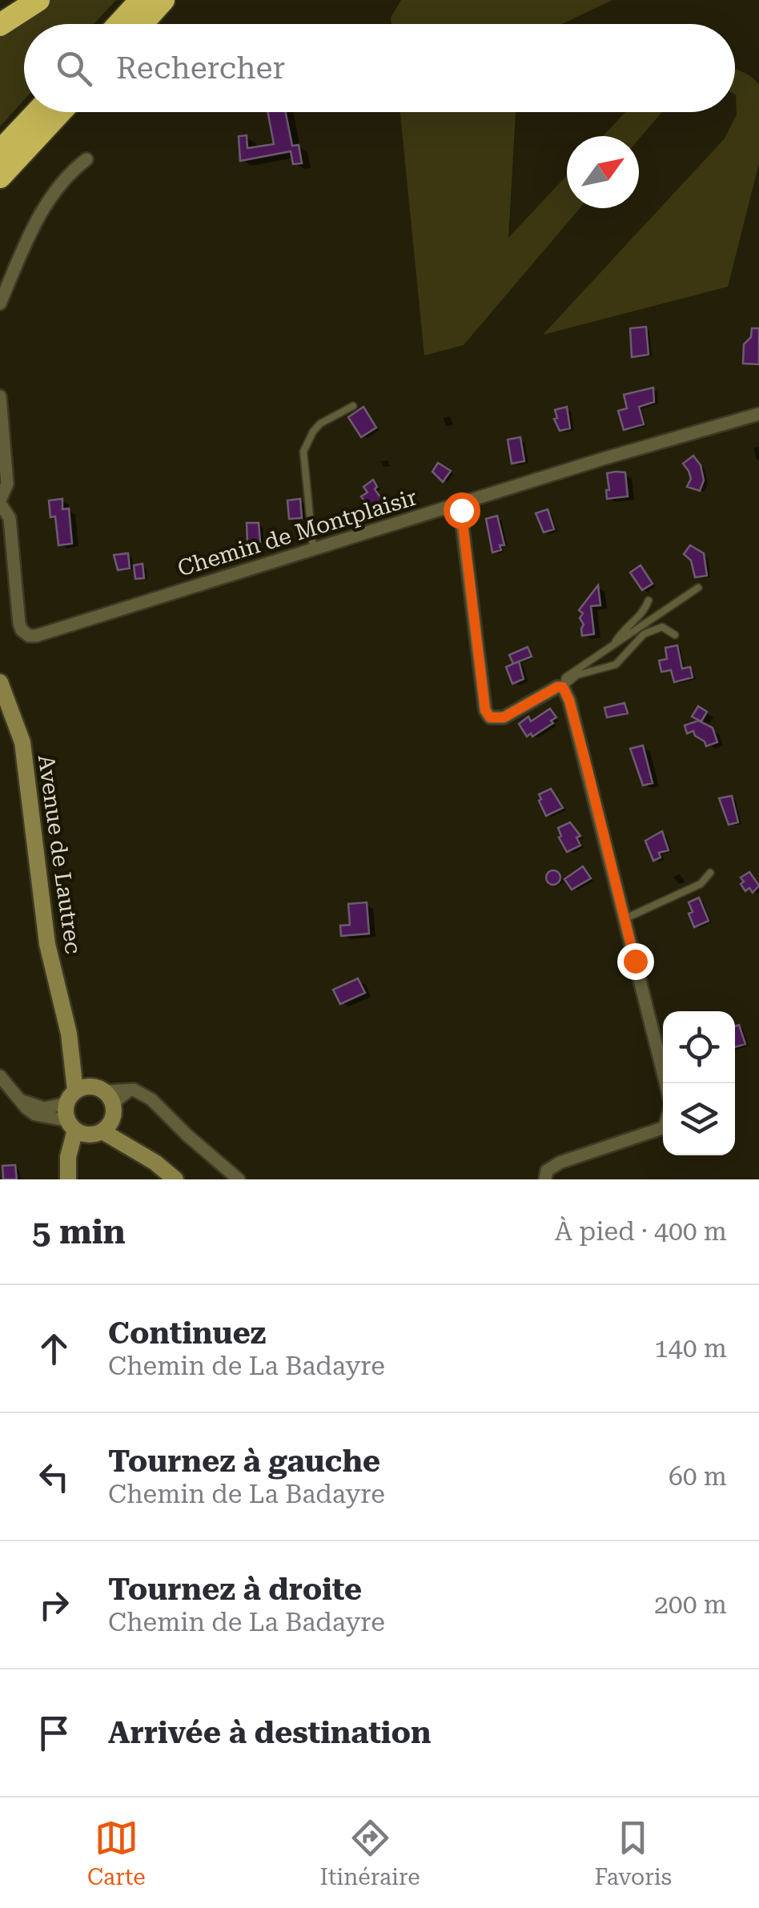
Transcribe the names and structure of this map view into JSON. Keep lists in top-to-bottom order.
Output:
{
  "streets": {
    "main road": ["Avenue de Lautrec"],
    "street": ["Chemin de Montplaisir"]
  },
  "north": "top right",
  "page": {
    "search": "Rechercher",
    "heading": ["5 min", "À pied · 400 m"],
    "list": [
      ["Continuez", "Chemin de La Badayre", "140 m"],
      ["Tournez à gauche", "Chemin de La Badayre", "60 m"],
      ["Tournez à droite", "Chemin de La Badayre", "200 m"],
      "Arrivée à destination"
    ],
    "nav": ["Carte", "Itinéraire", "Favoris"]
  }
}
